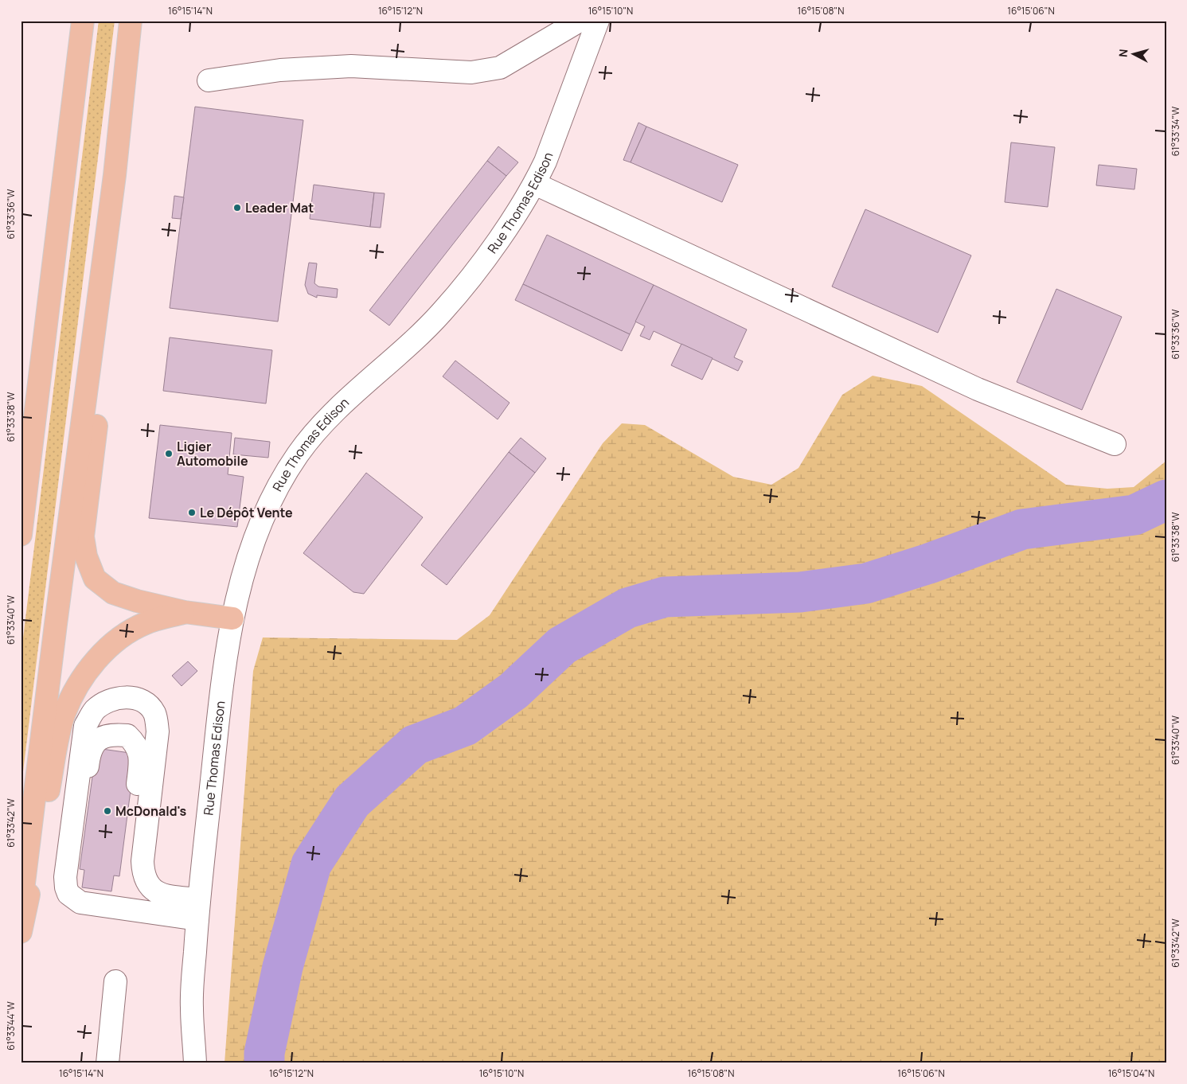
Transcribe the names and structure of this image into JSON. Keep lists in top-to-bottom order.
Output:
{
  "streets": {
    "street": ["Rue Thomas Edison"]
  },
  "places": [
    "Leader Mat",
    "Ligier Automobile",
    "Le Dépôt Vente",
    "McDonald's"
  ],
  "north": "left",
  "coordinates": [
    "16°15'14\"N",
    "16°15'12\"N",
    "16°15'10\"N",
    "16°15'08\"N",
    "16°15'06\"N",
    "61°33'34\"W",
    "61°33'36\"W",
    "61°33'38\"W",
    "61°33'40\"W",
    "61°33'42\"W",
    "61°33'44\"W",
    "16°15'04\"N"
  ]
}
